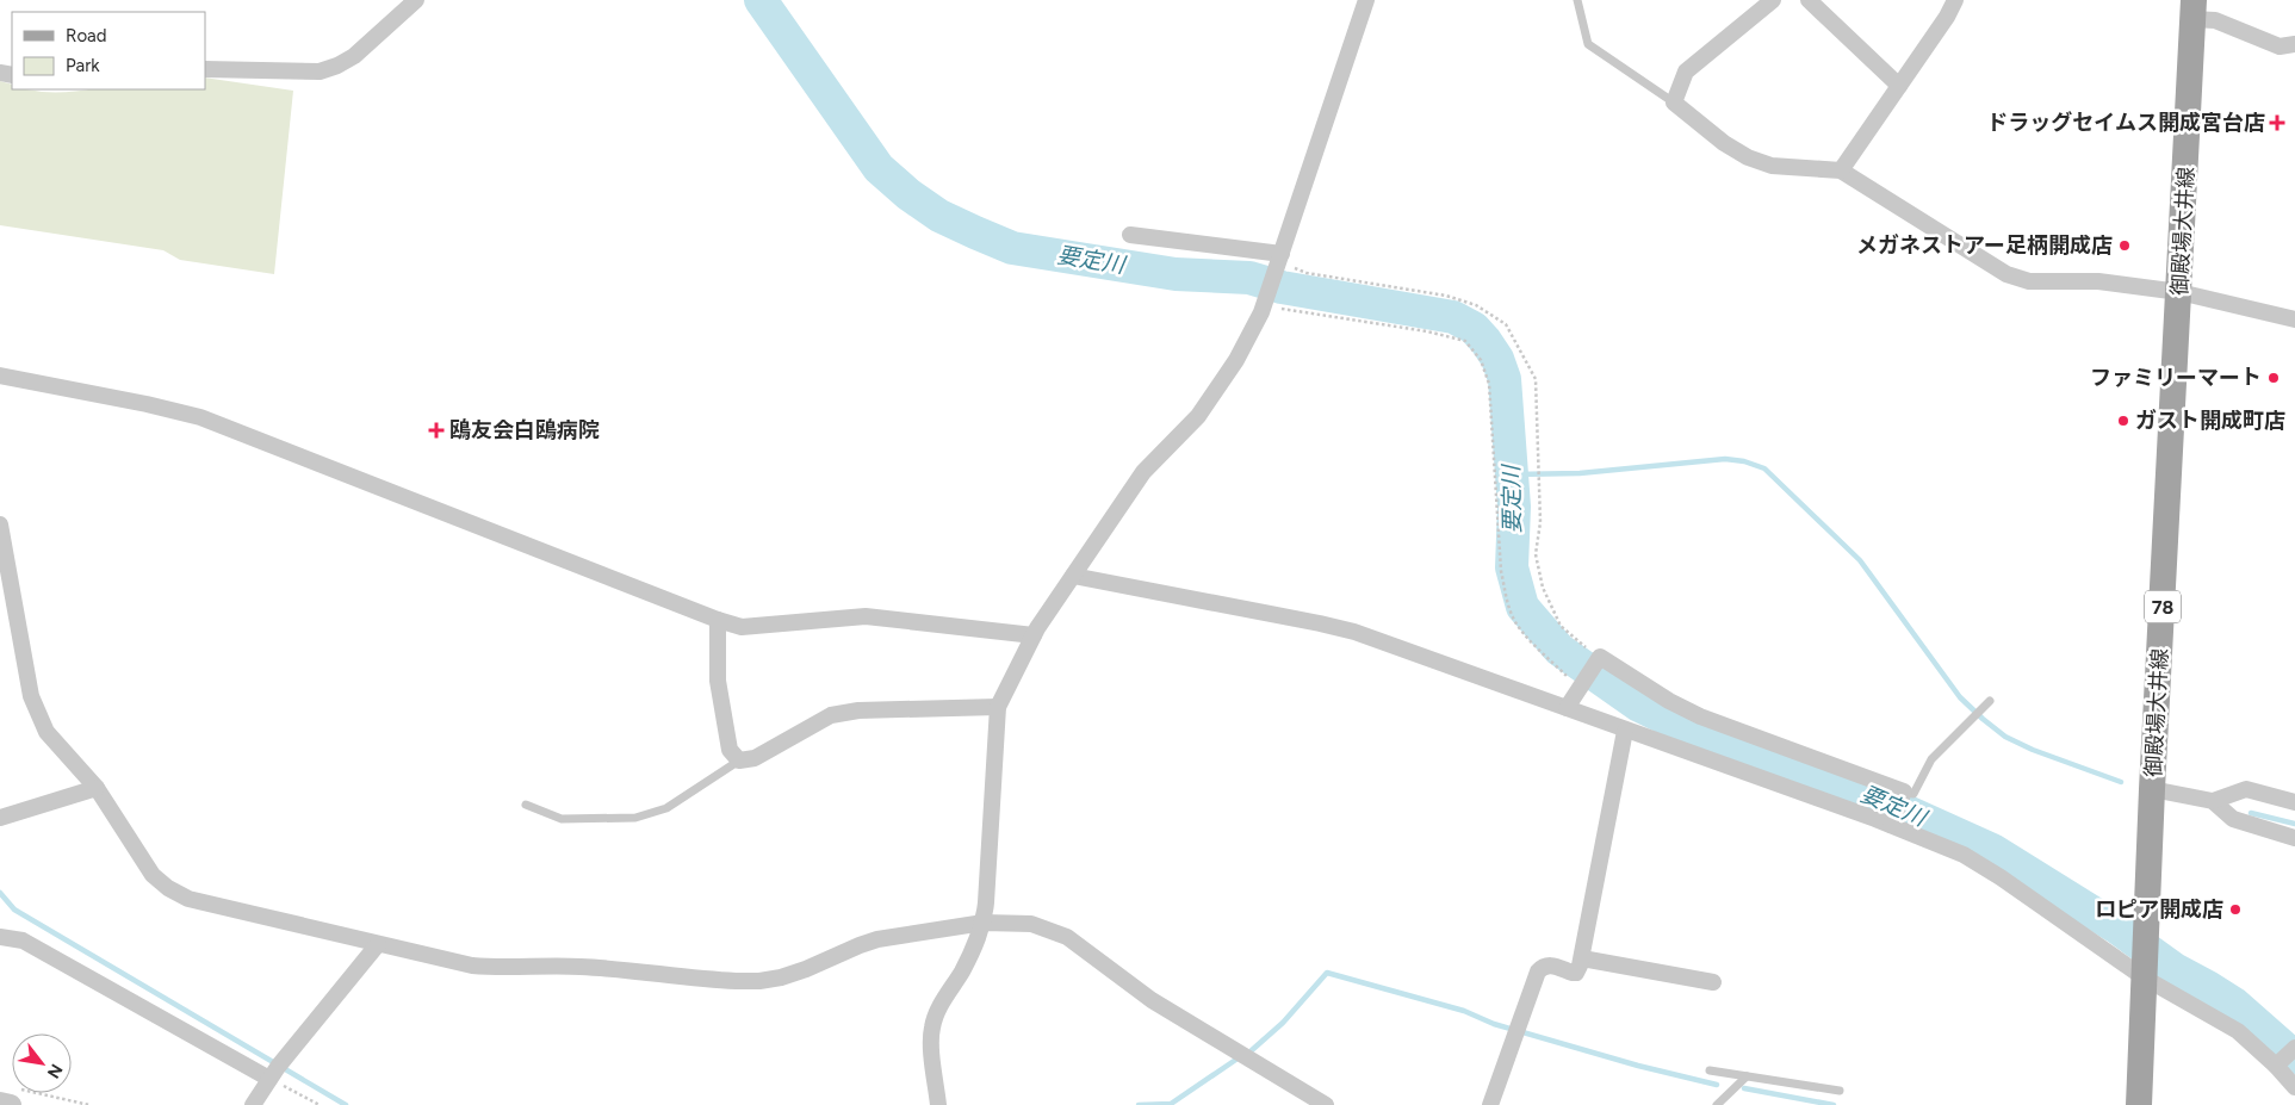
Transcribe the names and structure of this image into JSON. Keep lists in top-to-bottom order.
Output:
{
  "streets": {
    "main road": ["御殿場大井線", "78"]
  },
  "water": ["要定川"],
  "places": {
    "health": ["ドラッグセイムス開成宮台店", "鴎友会白鴎病院"],
    "other": [
      "メガネストアー足柄開成店",
      "ファミリーマート",
      "ガスト開成町店",
      "ロピア開成店"
    ]
  },
  "legend": ["Road", "Park"],
  "north": "bottom right"
}
